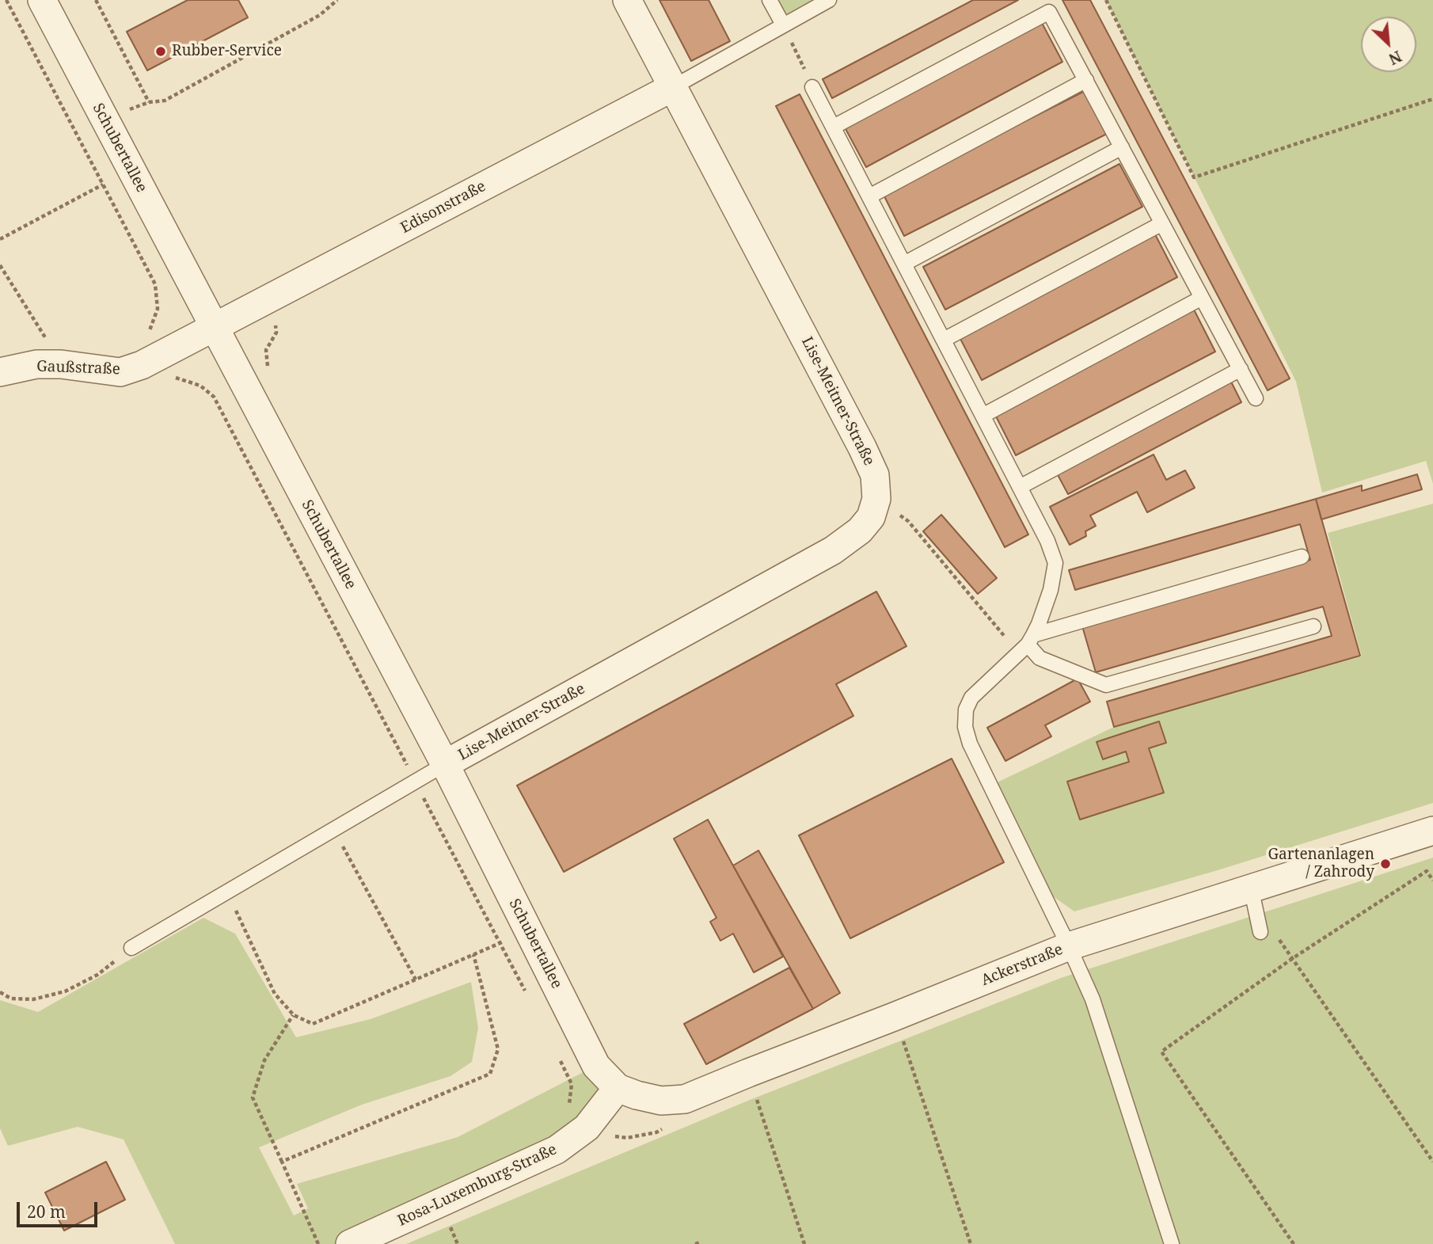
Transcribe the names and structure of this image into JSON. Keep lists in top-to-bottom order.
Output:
{
  "streets": {
    "street": [
      "Schubertallee",
      "Edisonstraße",
      "Gaußstraße",
      "Lise-Meitner-Straße",
      "Ackerstraße",
      "Rosa-Luxemburg-Straße"
    ]
  },
  "crossings": [
    ["Schubertallee", "Edisonstraße"],
    ["Schubertallee", "Gaußstraße"],
    ["Schubertallee", "Lise-Meitner-Straße"],
    ["Schubertallee", "Ackerstraße"],
    ["Schubertallee", "Rosa-Luxemburg-Straße"],
    ["Edisonstraße", "Gaußstraße"],
    ["Edisonstraße", "Lise-Meitner-Straße"],
    ["Ackerstraße", "Rosa-Luxemburg-Straße"]
  ],
  "places": ["Rubber-Service", "Gartenanlagen / Zahrody"],
  "scale_bar": "20 m",
  "north": "bottom right"
}
